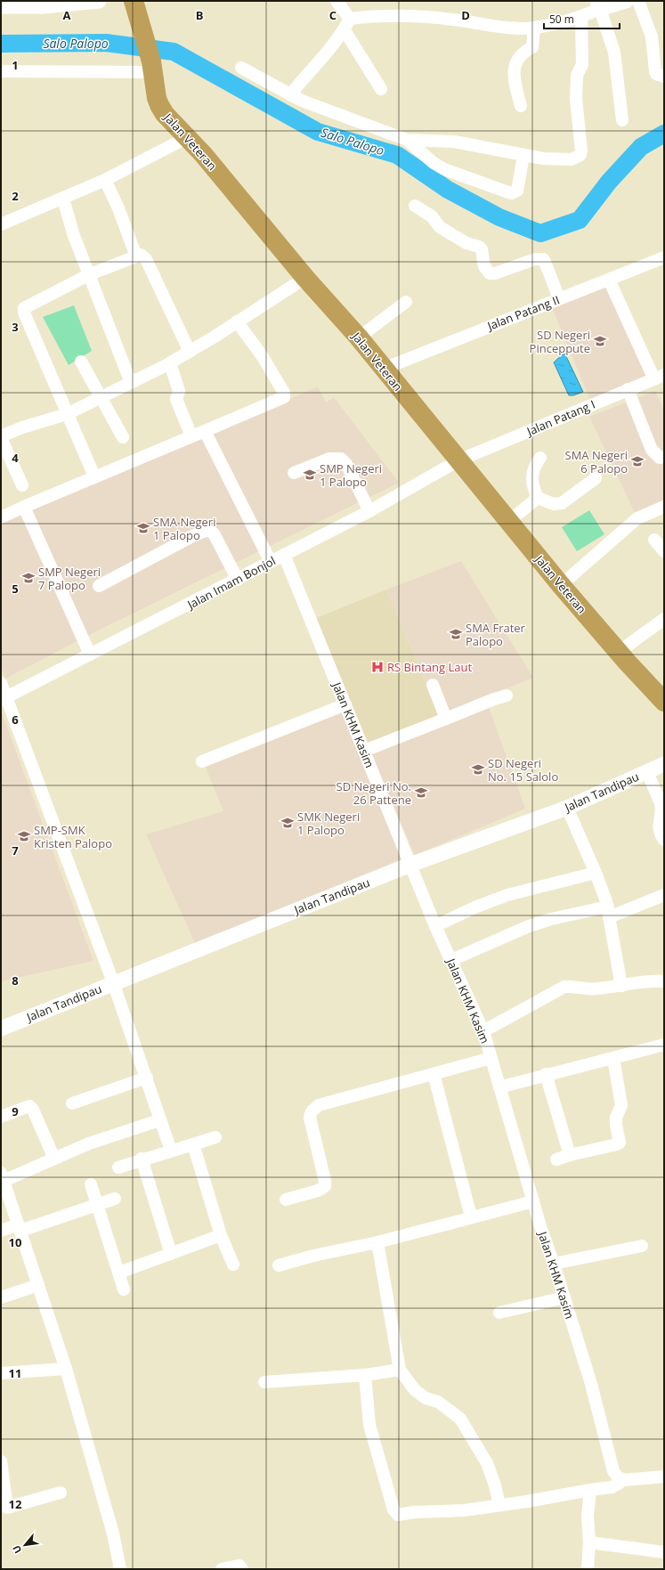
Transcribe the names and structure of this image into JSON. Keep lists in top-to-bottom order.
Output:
{
  "streets": {
    "highway": ["Jalan Veteran"],
    "street": [
      "Jalan Patang II",
      "Jalan Patang I",
      "Jalan Imam Bonjol",
      "Jalan KHM Kasim",
      "Jalan Tandipau"
    ]
  },
  "crossings": [
    ["Jalan Veteran", "Jalan Patang II"],
    ["Jalan Veteran", "Jalan Patang I"],
    ["Jalan Veteran", "Jalan Imam Bonjol"],
    ["Jalan Patang I", "Jalan Imam Bonjol"],
    ["Jalan Imam Bonjol", "Jalan KHM Kasim"],
    ["Jalan KHM Kasim", "Jalan Tandipau"]
  ],
  "water": ["Salo Palopo"],
  "places": {
    "school or university": [
      "SD Negeri Pinceppute",
      "SMA Negeri 6 Palopo",
      "SMP Negeri 1 Palopo",
      "SMA Negeri 1 Palopo",
      "SMP Negeri 7 Palopo",
      "SMA Frater Palopo",
      "SD Negeri No. 15 Salolo",
      "SD Negeri No. 26 Pattene",
      "SMK Negeri 1 Palopo",
      "SMP-SMK Kristen Palopo"
    ],
    "hospital": ["RS Bintang Laut"]
  },
  "scale_bar": "50 m",
  "north": "bottom left",
  "grid": {
    "columns": [
      "A",
      "B",
      "C",
      "D"
    ],
    "rows": [
      "1",
      "2",
      "3",
      "4",
      "5",
      "6",
      "7",
      "8",
      "9",
      "10",
      "11",
      "12"
    ]
  }
}
